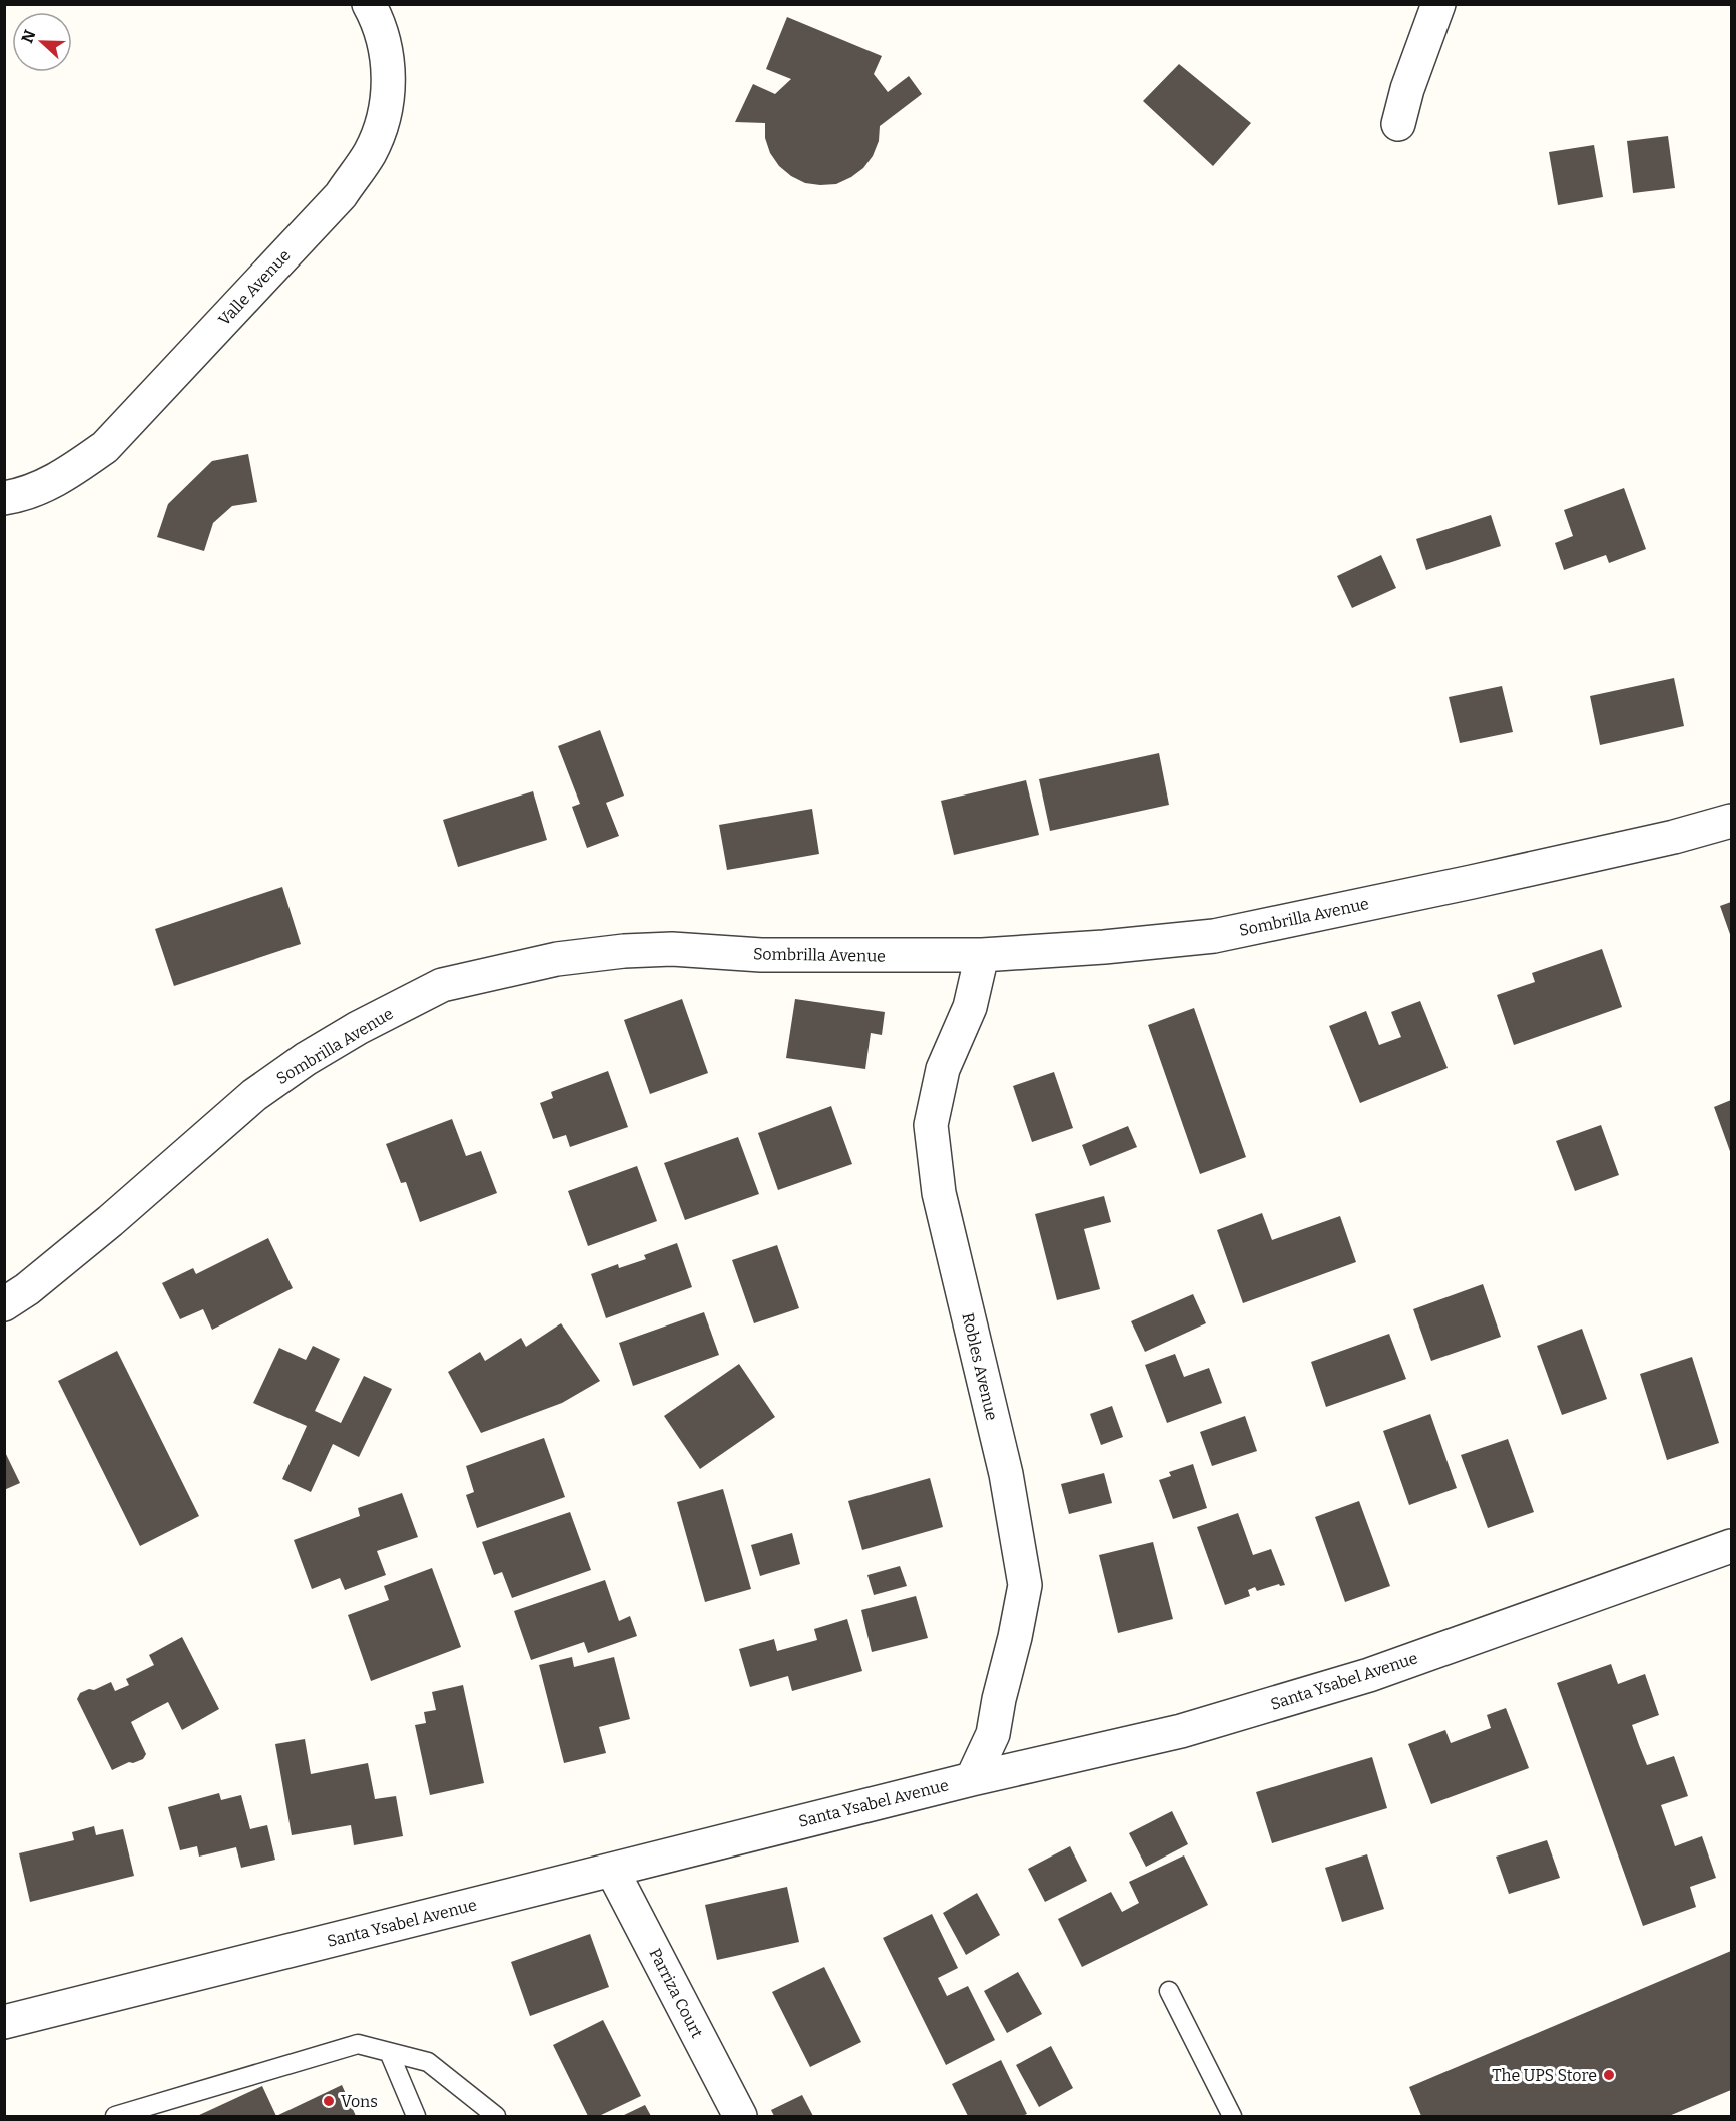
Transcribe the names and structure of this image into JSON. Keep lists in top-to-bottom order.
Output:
{
  "streets": {
    "street": [
      "Valle Avenue",
      "Sombrilla Avenue",
      "Robles Avenue",
      "Santa Ysabel Avenue",
      "Parriza Court"
    ]
  },
  "crossings": [
    ["Sombrilla Avenue", "Robles Avenue"],
    ["Robles Avenue", "Santa Ysabel Avenue"],
    ["Santa Ysabel Avenue", "Parriza Court"]
  ],
  "places": ["The UPS Store", "Vons"],
  "north": "left"
}
